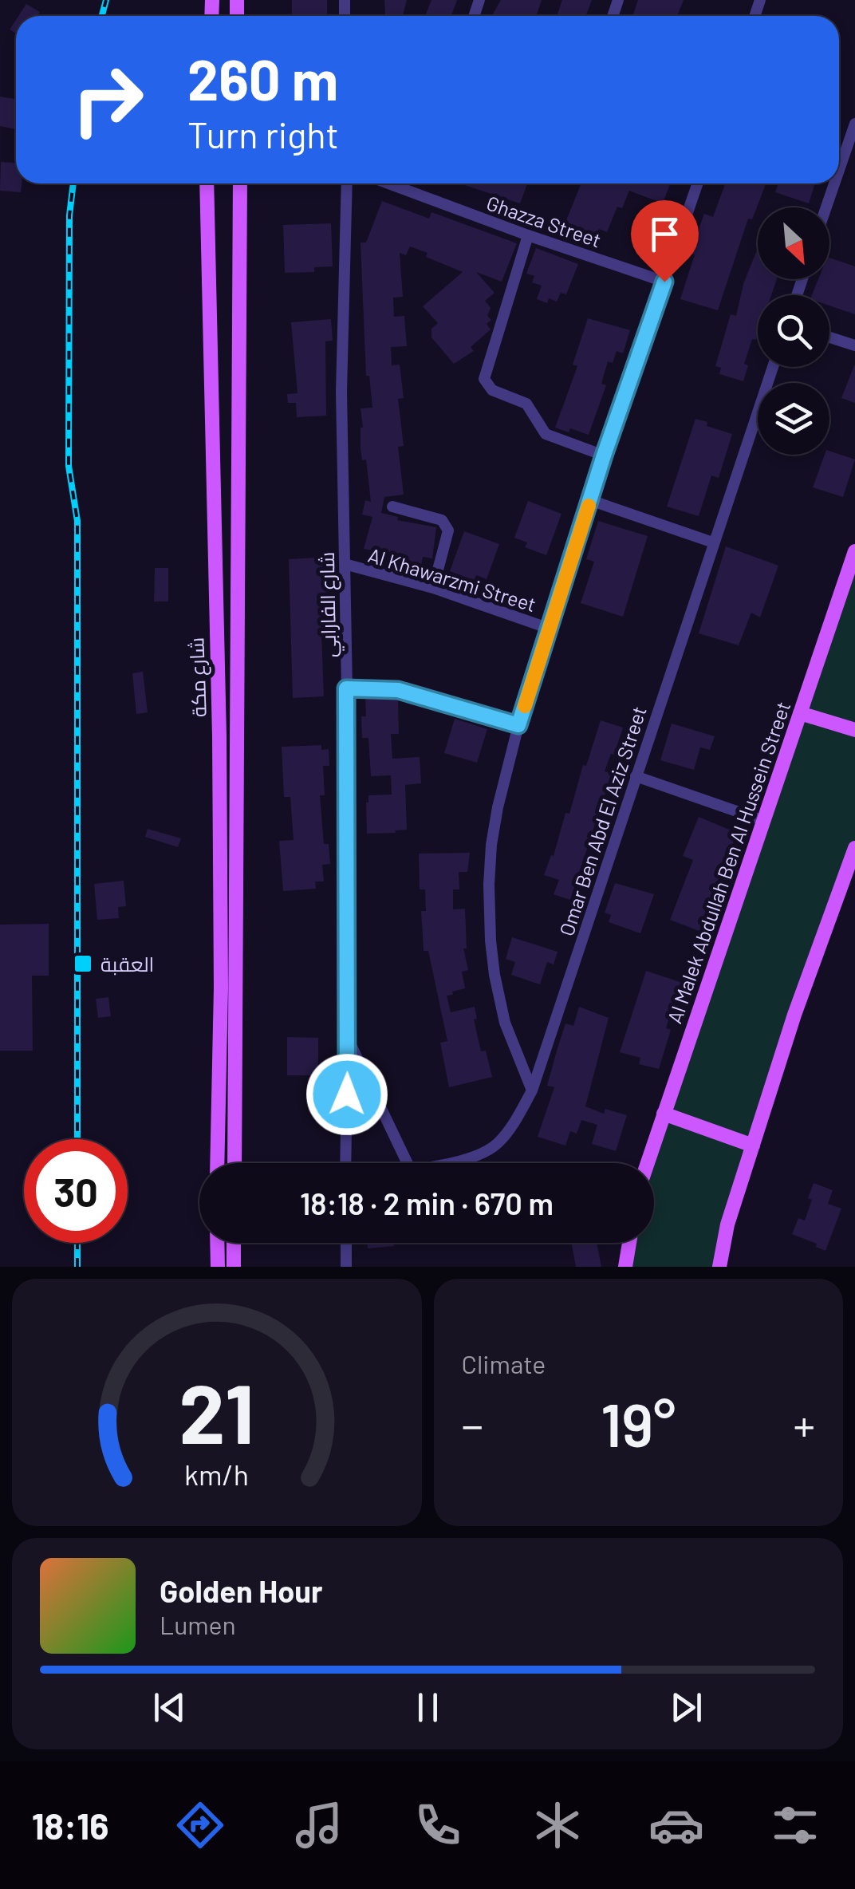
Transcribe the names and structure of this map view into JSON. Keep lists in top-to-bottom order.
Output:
{
  "streets": {
    "main road": ["شارع مكة", "Al Malek Abdullah Ben Al Hussein Street"],
    "street": [
      "Ghazza Street",
      "Al Khawarzmi Street",
      "شارع الفارابي",
      "Omar Ben Abd El Aziz Street"
    ]
  },
  "crossings": [
    ["Al Khawarzmi Street", "شارع الفارابي"]
  ],
  "places": {
    "transit": ["العقبة"]
  },
  "north": "bottom right",
  "page": {
    "turn": ["260 m", "Turn right"],
    "limit": "30",
    "trip": "18:18 · 2 min · 670 m",
    "tile": "Climate",
    "heat": ["−", "19°", "+"],
    "song": ["Golden Hour", "Lumen"],
    "tabs": "18:16",
    "gauge": ["21", "km/h"]
  }
}
